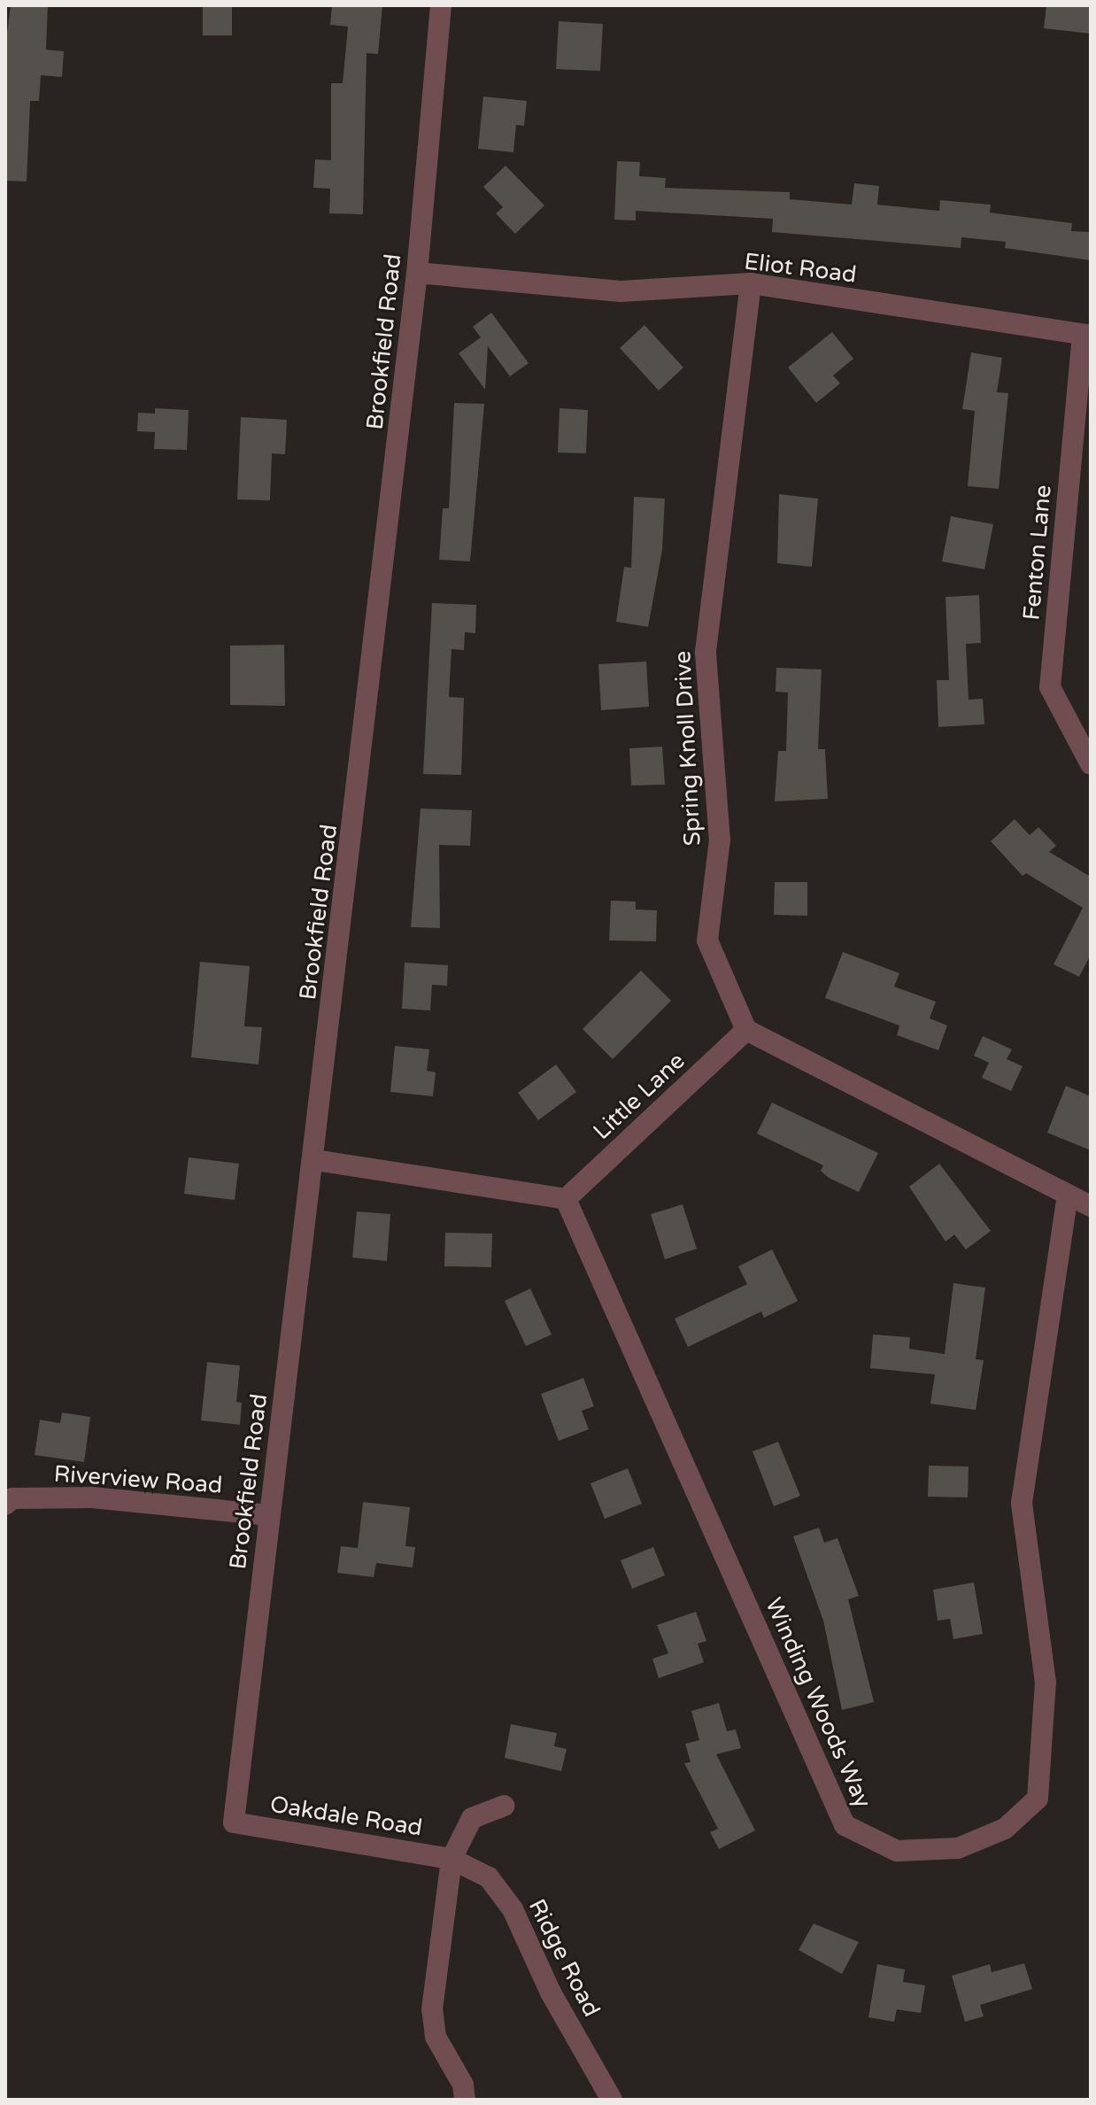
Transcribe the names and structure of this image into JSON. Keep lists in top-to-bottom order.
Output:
{
  "streets": {
    "street": [
      "Eliot Road",
      "Brookfield Road",
      "Fenton Lane",
      "Spring Knoll Drive",
      "Little Lane",
      "Riverview Road",
      "Winding Woods Way",
      "Oakdale Road",
      "Ridge Road"
    ]
  },
  "crossings": [
    ["Eliot Road", "Brookfield Road"],
    ["Eliot Road", "Fenton Lane"],
    ["Eliot Road", "Spring Knoll Drive"],
    ["Brookfield Road", "Riverview Road"],
    ["Brookfield Road", "Oakdale Road"],
    ["Spring Knoll Drive", "Little Lane"],
    ["Little Lane", "Winding Woods Way"],
    ["Oakdale Road", "Ridge Road"]
  ]
}
